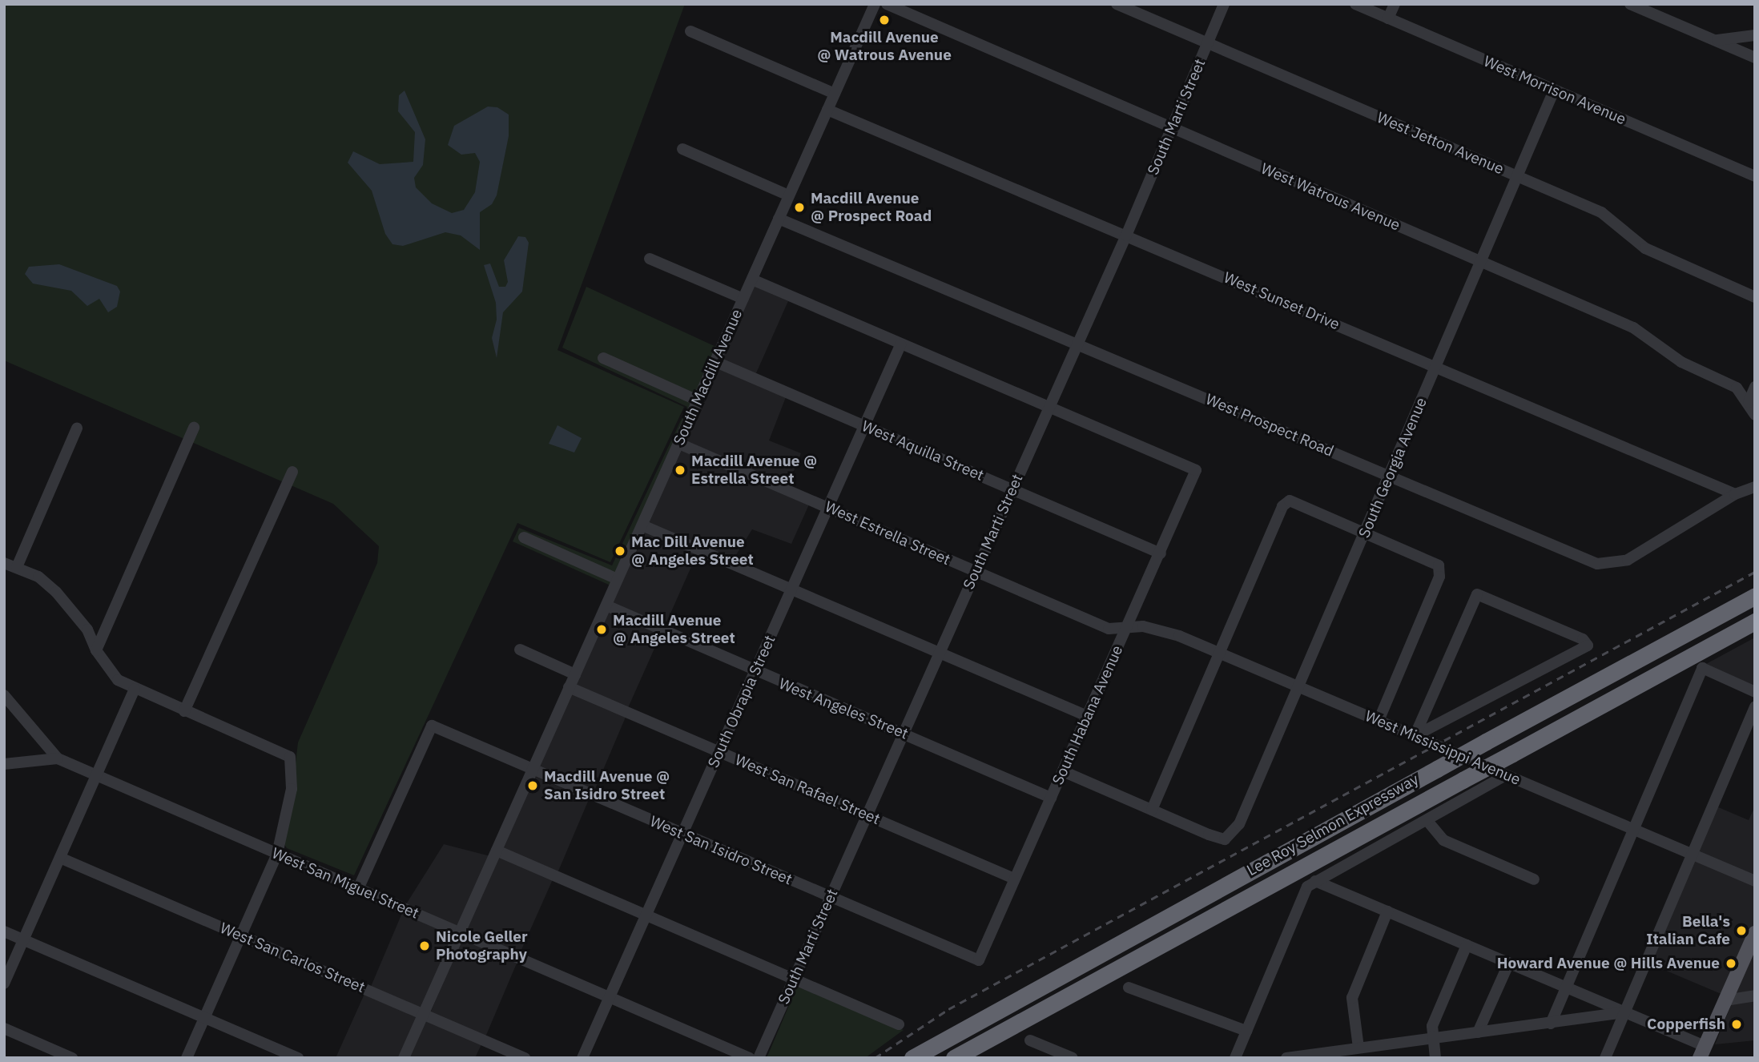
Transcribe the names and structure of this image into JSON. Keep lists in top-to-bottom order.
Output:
{
  "streets": {
    "highway": ["Lee Roy Selmon Expressway"],
    "street": [
      "West Morrison Avenue",
      "South Marti Street",
      "West Jetton Avenue",
      "West Watrous Avenue",
      "West Sunset Drive",
      "South Macdill Avenue",
      "West Prospect Road",
      "West Aquilla Street",
      "South Georgia Avenue",
      "West Estrella Street",
      "South Obrapia Street",
      "West Angeles Street",
      "South Habana Avenue",
      "West Mississippi Avenue",
      "West San Rafael Street",
      "West San Isidro Street",
      "West San Miguel Street",
      "West San Carlos Street"
    ]
  },
  "crossings": [
    ["West Morrison Avenue", "South Georgia Avenue"],
    ["South Marti Street", "West Jetton Avenue"],
    ["South Marti Street", "West Watrous Avenue"],
    ["South Marti Street", "West Sunset Drive"],
    ["South Marti Street", "West Prospect Road"],
    ["South Marti Street", "West Aquilla Street"],
    ["South Marti Street", "West Estrella Street"],
    ["South Marti Street", "West Angeles Street"],
    ["South Marti Street", "South Habana Avenue"],
    ["South Marti Street", "West San Rafael Street"],
    ["South Marti Street", "West San Isidro Street"],
    ["West Jetton Avenue", "South Georgia Avenue"],
    ["West Watrous Avenue", "South Georgia Avenue"],
    ["West Sunset Drive", "South Macdill Avenue"],
    ["West Sunset Drive", "West Prospect Road"],
    ["West Sunset Drive", "South Georgia Avenue"],
    ["South Macdill Avenue", "West Prospect Road"],
    ["South Macdill Avenue", "West Aquilla Street"],
    ["South Macdill Avenue", "West Estrella Street"],
    ["South Macdill Avenue", "West Angeles Street"],
    ["South Macdill Avenue", "West San Rafael Street"],
    ["South Macdill Avenue", "West San Isidro Street"],
    ["South Macdill Avenue", "West San Miguel Street"],
    ["South Macdill Avenue", "West San Carlos Street"],
    ["West Prospect Road", "South Georgia Avenue"],
    ["West Aquilla Street", "South Obrapia Street"],
    ["West Aquilla Street", "South Habana Avenue"],
    ["South Georgia Avenue", "West Mississippi Avenue"],
    ["West Estrella Street", "South Obrapia Street"],
    ["West Estrella Street", "South Habana Avenue"],
    ["West Estrella Street", "West Mississippi Avenue"],
    ["South Obrapia Street", "West Angeles Street"],
    ["South Obrapia Street", "West San Rafael Street"],
    ["South Obrapia Street", "West San Isidro Street"],
    ["South Obrapia Street", "West San Miguel Street"],
    ["West Angeles Street", "South Habana Avenue"],
    ["South Habana Avenue", "West Mississippi Avenue"],
    ["South Habana Avenue", "West San Rafael Street"],
    ["South Habana Avenue", "West San Isidro Street"],
    ["West San Isidro Street", "West San Miguel Street"]
  ],
  "places": [
    "Macdill Avenue @ Watrous Avenue",
    "Macdill Avenue @ Prospect Road",
    "Macdill Avenue @ Estrella Street",
    "Mac Dill Avenue @ Angeles Street",
    "Macdill Avenue @ Angeles Street",
    "Macdill Avenue @ San Isidro Street",
    "Bella's Italian Cafe",
    "Nicole Geller Photography",
    "Howard Avenue @ Hills Avenue",
    "Copperfish"
  ]
}
